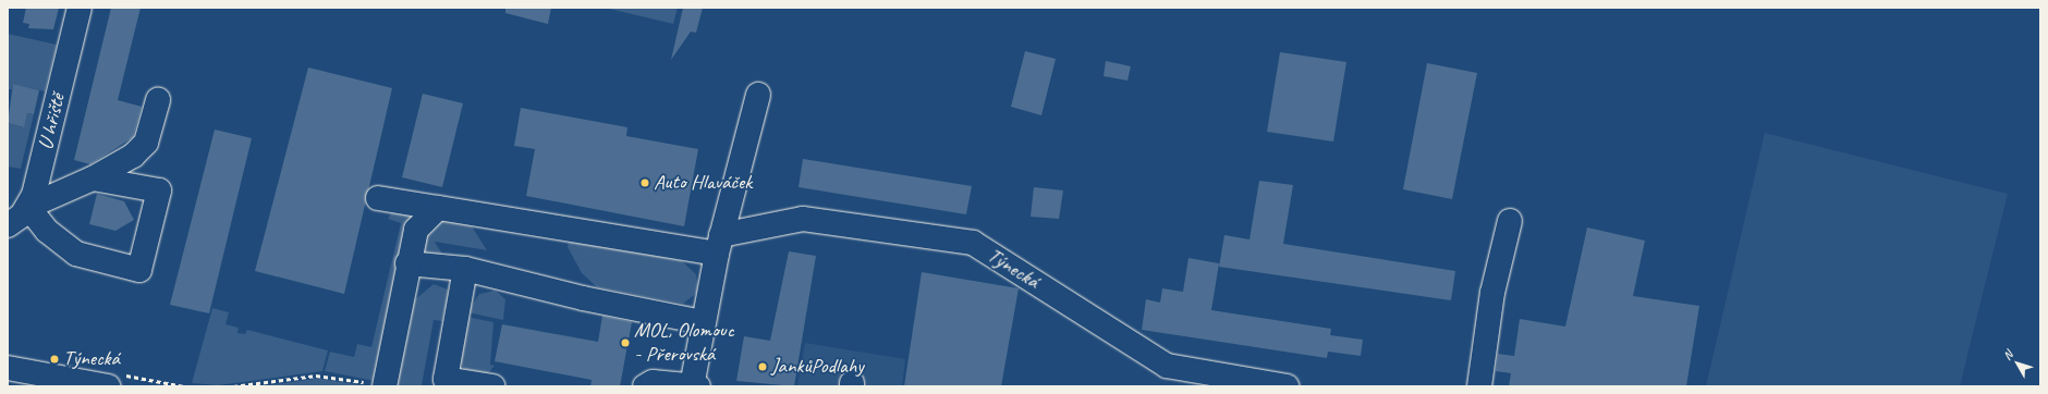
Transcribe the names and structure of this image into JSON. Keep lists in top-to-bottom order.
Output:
{
  "streets": {
    "street": ["U hřiště", "Týnecká"]
  },
  "places": [
    "Auto Hlaváček",
    "MOL, Olomouc - Přerovská",
    "Týnecká",
    "JankůPodlahy"
  ],
  "north": "top left"
}
